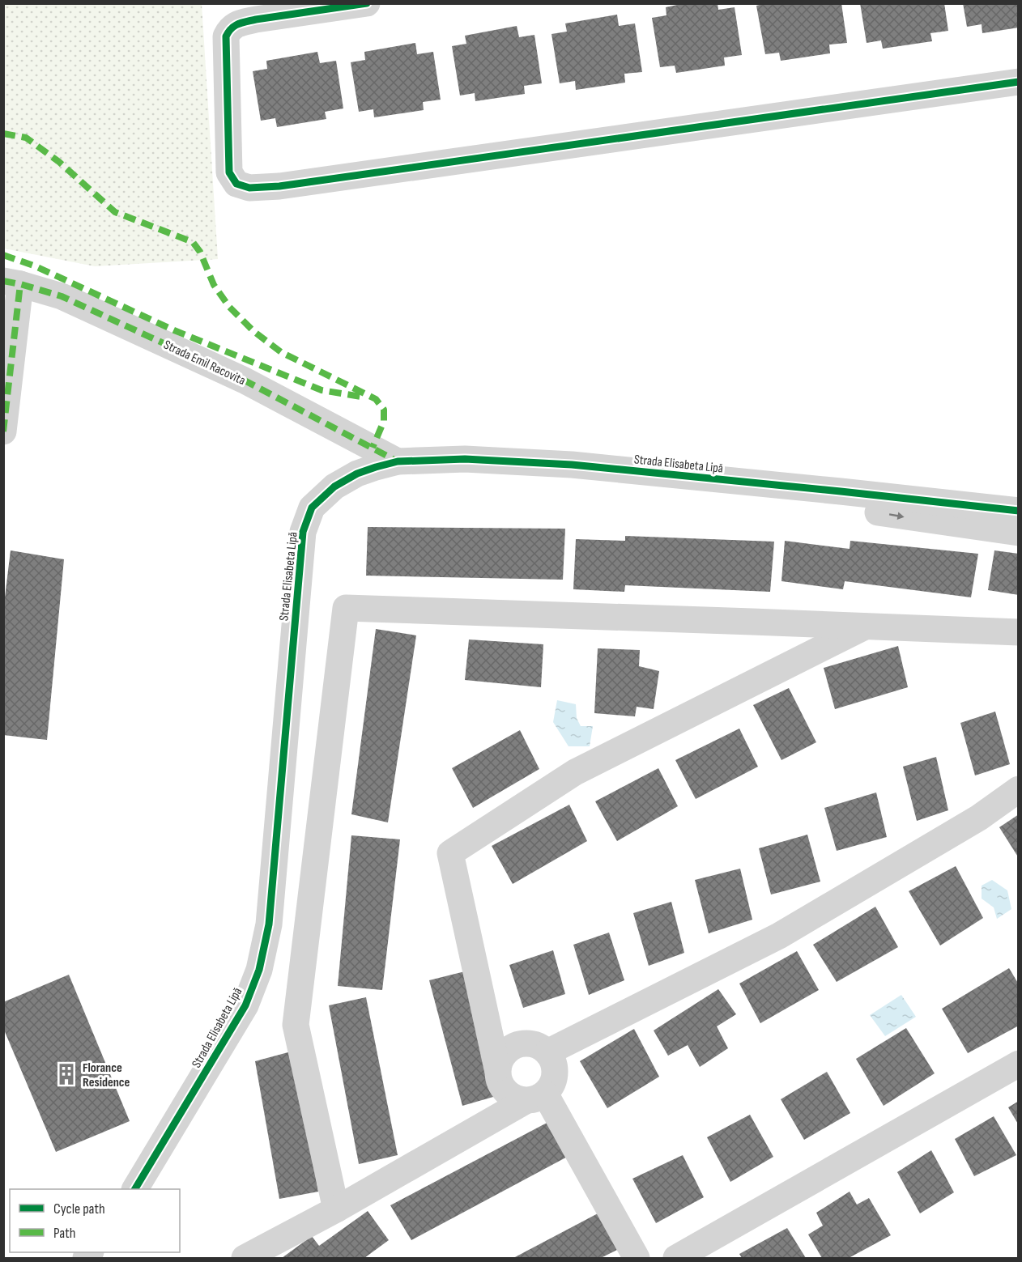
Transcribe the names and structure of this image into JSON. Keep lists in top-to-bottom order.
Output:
{
  "streets": {
    "street": ["Strada Emil Racovita", "Strada Elisabeta Lipă"]
  },
  "crossings": [
    ["Strada Emil Racovita", "Strada Elisabeta Lipă"]
  ],
  "places": {
    "building": ["Florance Residence"]
  },
  "legend": ["Cycle path", "Path"]
}
